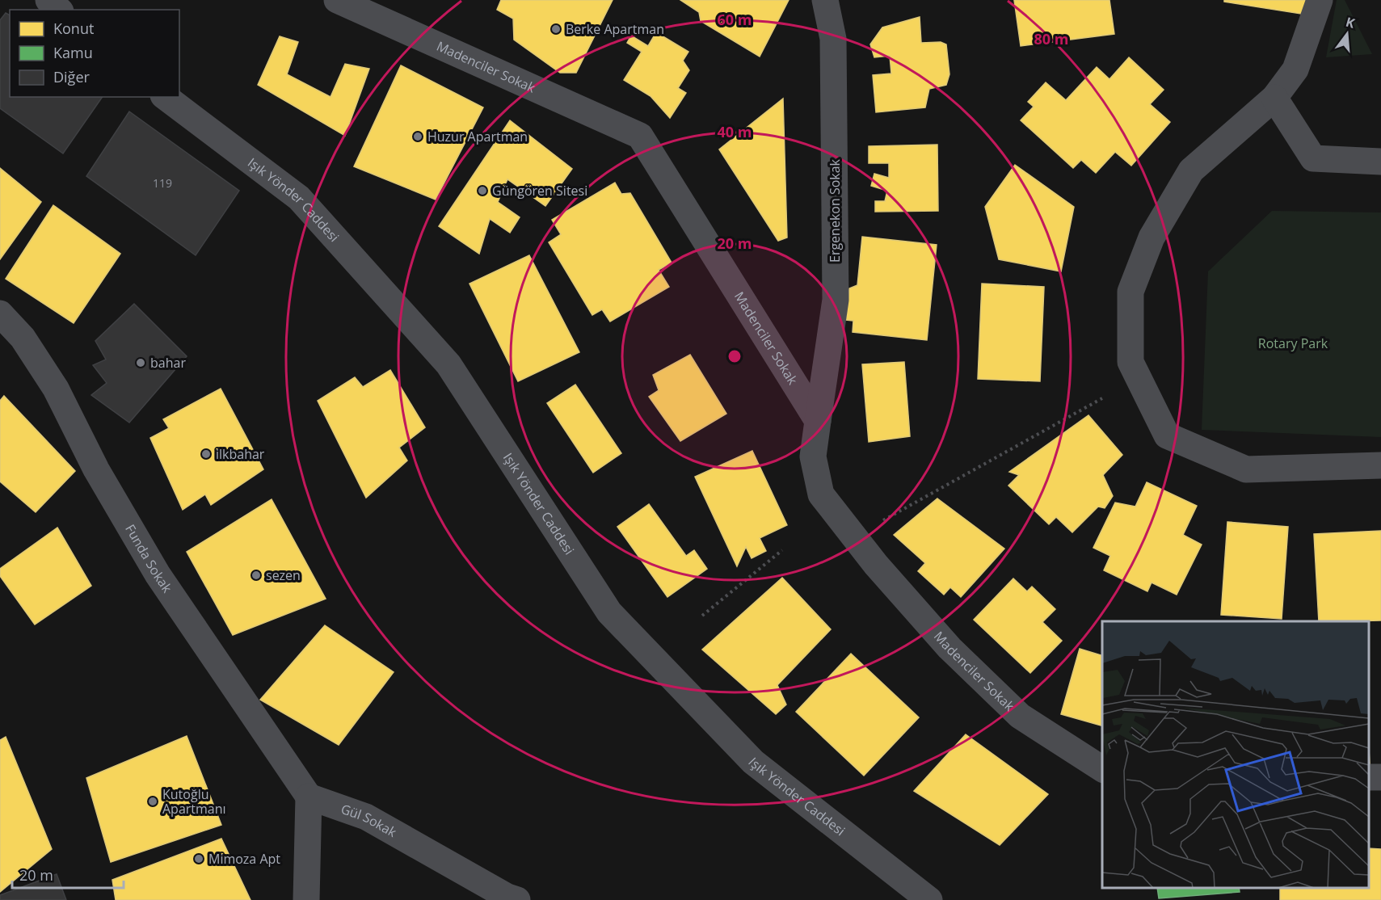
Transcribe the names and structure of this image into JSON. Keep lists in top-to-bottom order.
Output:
{
  "streets": {
    "street": [
      "Madenciler Sokak",
      "Işık Yönder Caddesi",
      "Ergenekon Sokak",
      "Funda Sokak",
      "Gül Sokak"
    ]
  },
  "crossings": [
    ["Madenciler Sokak", "Ergenekon Sokak"],
    ["Funda Sokak", "Gül Sokak"]
  ],
  "parks": ["Rotary Park"],
  "places": [
    "Berke Apartman",
    "Huzur Apartman",
    "Güngören Sitesi",
    "bahar",
    "ilkbahar",
    "sezen",
    "Kutoğlu Apartmanı",
    "Mimoza Apt"
  ],
  "house_numbers": ["119"],
  "legend": ["Konut", "Kamu", "Diğer"],
  "scale_bar": "20 m",
  "north": "top",
  "rings": [
    "60 m",
    "80 m",
    "40 m",
    "20 m"
  ]
}
